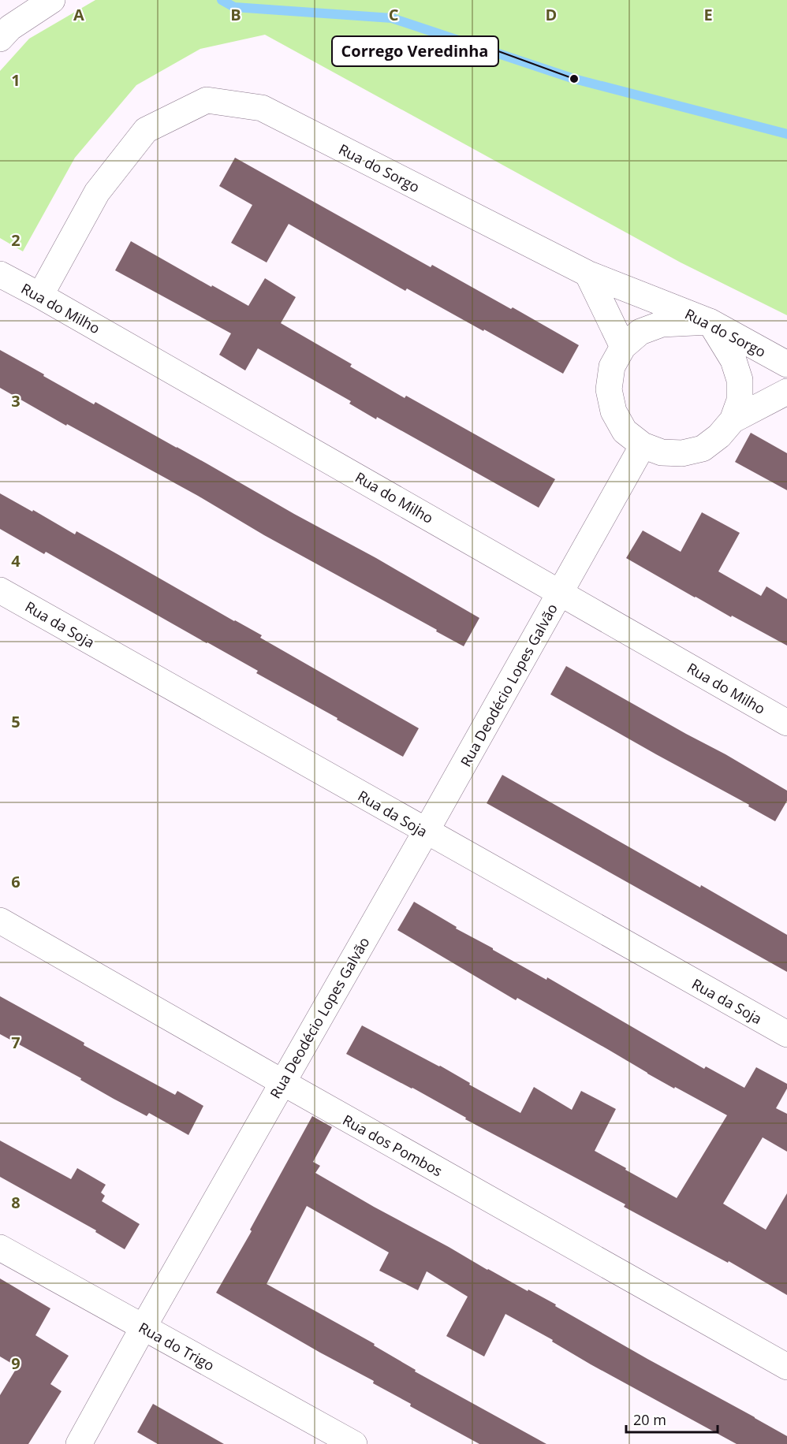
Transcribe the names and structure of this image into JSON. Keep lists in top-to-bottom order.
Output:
{
  "streets": {
    "street": [
      "Rua do Sorgo",
      "Rua do Milho",
      "Rua da Soja",
      "Rua Deodécio Lopes Galvão",
      "Rua dos Pombos",
      "Rua do Trigo"
    ]
  },
  "crossings": [
    ["Rua do Sorgo", "Rua do Milho"],
    ["Rua do Sorgo", "Rua Deodécio Lopes Galvão"],
    ["Rua do Milho", "Rua Deodécio Lopes Galvão"],
    ["Rua da Soja", "Rua Deodécio Lopes Galvão"],
    ["Rua Deodécio Lopes Galvão", "Rua dos Pombos"],
    ["Rua Deodécio Lopes Galvão", "Rua do Trigo"]
  ],
  "places": ["Corrego Veredinha"],
  "scale_bar": "20 m",
  "grid": {
    "columns": [
      "A",
      "B",
      "C",
      "D",
      "E"
    ],
    "rows": [
      "1",
      "2",
      "3",
      "4",
      "5",
      "6",
      "7",
      "8",
      "9"
    ]
  }
}
